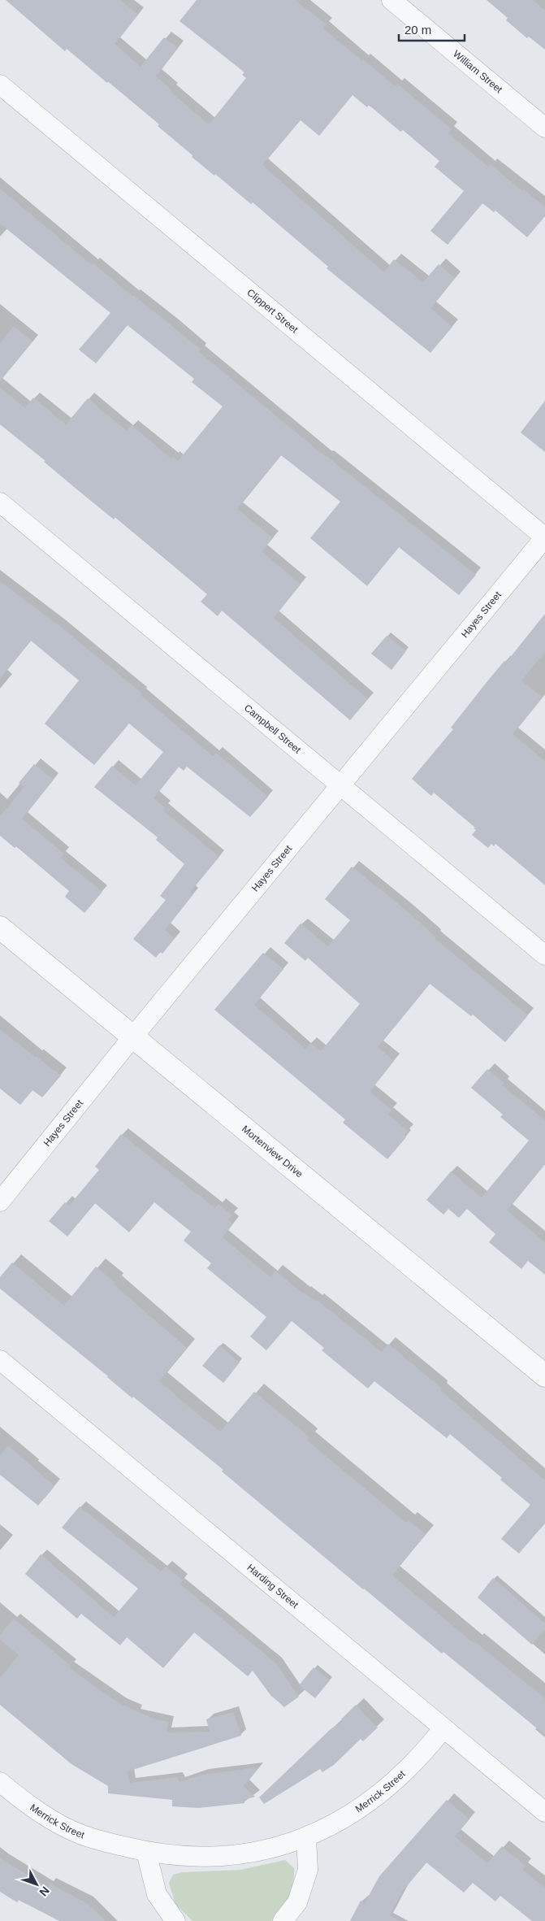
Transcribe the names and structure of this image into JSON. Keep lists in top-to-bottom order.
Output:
{
  "streets": {
    "street": [
      "William Street",
      "Clippert Street",
      "Hayes Street",
      "Campbell Street",
      "Mortenview Drive",
      "Harding Street",
      "Merrick Street"
    ]
  },
  "crossings": [
    ["Clippert Street", "Hayes Street"],
    ["Hayes Street", "Campbell Street"],
    ["Hayes Street", "Mortenview Drive"],
    ["Harding Street", "Merrick Street"]
  ],
  "scale_bar": "20 m",
  "north": "bottom right"
}
